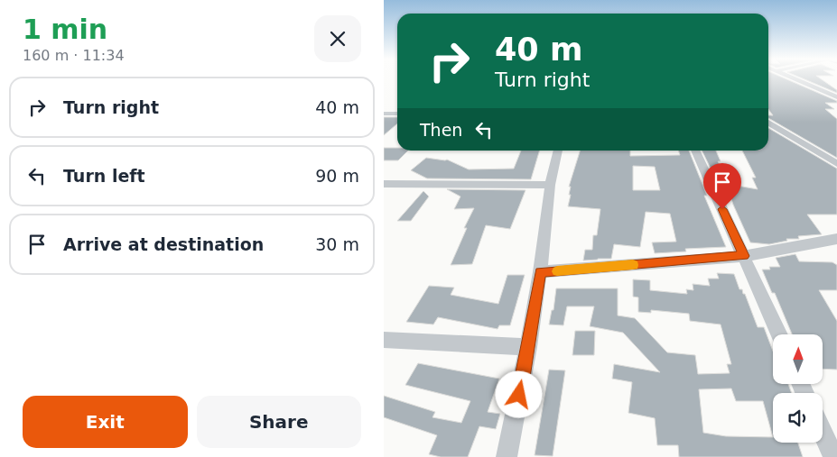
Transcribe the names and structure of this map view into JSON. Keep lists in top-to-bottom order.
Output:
{
  "north": "top",
  "page": {
    "heading": ["1 min", "160 m · 11:34"],
    "turn": ["40 m", "Turn right"],
    "list": [
      {
        "name": "Turn right",
        "value": "40 m"
      },
      {
        "name": "Turn left",
        "value": "90 m"
      },
      {
        "name": "Arrive at destination",
        "value": "30 m"
      }
    ],
    "then": "Then",
    "buttons": ["Exit", "Share"]
  }
}
